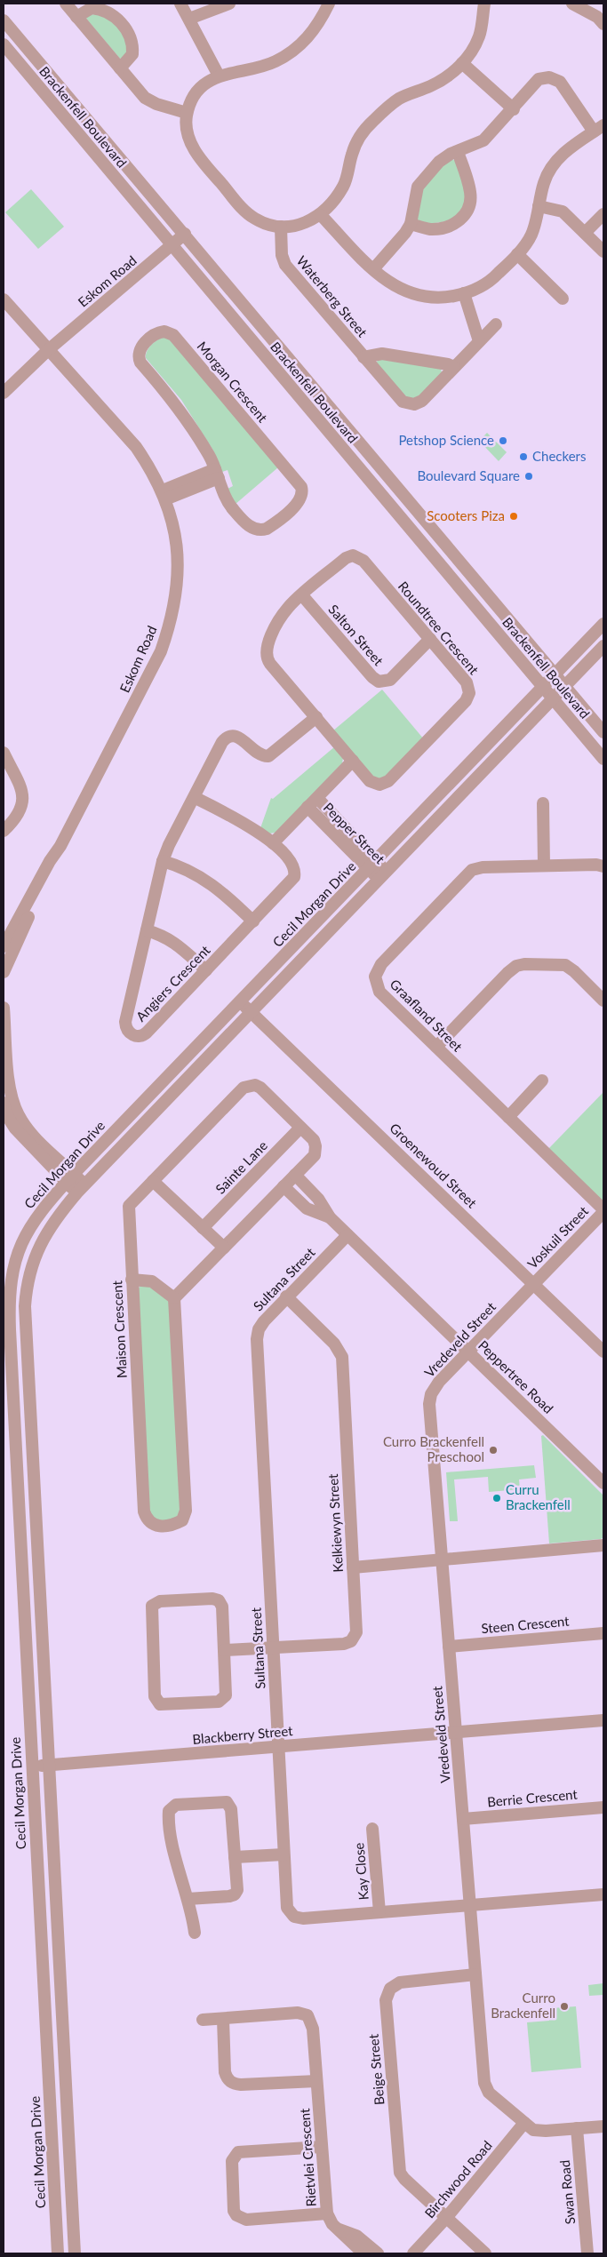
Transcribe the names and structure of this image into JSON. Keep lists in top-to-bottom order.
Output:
{
  "streets": {
    "street": [
      "Brackenfell Boulevard",
      "Eskom Road",
      "Waterberg Street",
      "Morgan Crescent",
      "Roundtree Crescent",
      "Salton Street",
      "Pepper Street",
      "Cecil Morgan Drive",
      "Angiers Crescent",
      "Graafland Street",
      "Groenewoud Street",
      "Sainte Lane",
      "Voskuil Street",
      "Sultana Street",
      "Maison Crescent",
      "Vredeveld Street",
      "Peppertree Road",
      "Kelkiewyn Street",
      "Steen Crescent",
      "Blackberry Street",
      "Berrie Crescent",
      "Kay Close",
      "Beige Street",
      "Rietvlei Crescent",
      "Birchwood Road",
      "Swan Road"
    ]
  },
  "crossings": [
    ["Brackenfell Boulevard", "Eskom Road"],
    ["Brackenfell Boulevard", "Cecil Morgan Drive"],
    ["Roundtree Crescent", "Salton Street"],
    ["Roundtree Crescent", "Pepper Street"],
    ["Roundtree Crescent", "Angiers Crescent"],
    ["Pepper Street", "Cecil Morgan Drive"],
    ["Pepper Street", "Angiers Crescent"],
    ["Cecil Morgan Drive", "Groenewoud Street"],
    ["Cecil Morgan Drive", "Blackberry Street"],
    ["Graafland Street", "Voskuil Street"],
    ["Groenewoud Street", "Voskuil Street"],
    ["Groenewoud Street", "Vredeveld Street"],
    ["Sainte Lane", "Maison Crescent"],
    ["Voskuil Street", "Vredeveld Street"],
    ["Sultana Street", "Vredeveld Street"],
    ["Sultana Street", "Peppertree Road"],
    ["Sultana Street", "Kelkiewyn Street"],
    ["Sultana Street", "Blackberry Street"],
    ["Sultana Street", "Kay Close"],
    ["Vredeveld Street", "Peppertree Road"],
    ["Vredeveld Street", "Steen Crescent"],
    ["Vredeveld Street", "Blackberry Street"],
    ["Vredeveld Street", "Berrie Crescent"],
    ["Vredeveld Street", "Beige Street"],
    ["Vredeveld Street", "Birchwood Road"],
    ["Vredeveld Street", "Swan Road"],
    ["Beige Street", "Birchwood Road"]
  ],
  "places": [
    "Petshop Science",
    "Checkers",
    "Boulevard Square",
    "Scooters Piza",
    "Curro Brackenfell Preschool",
    "Curru Brackenfell",
    "Curro Brackenfell"
  ]
}
